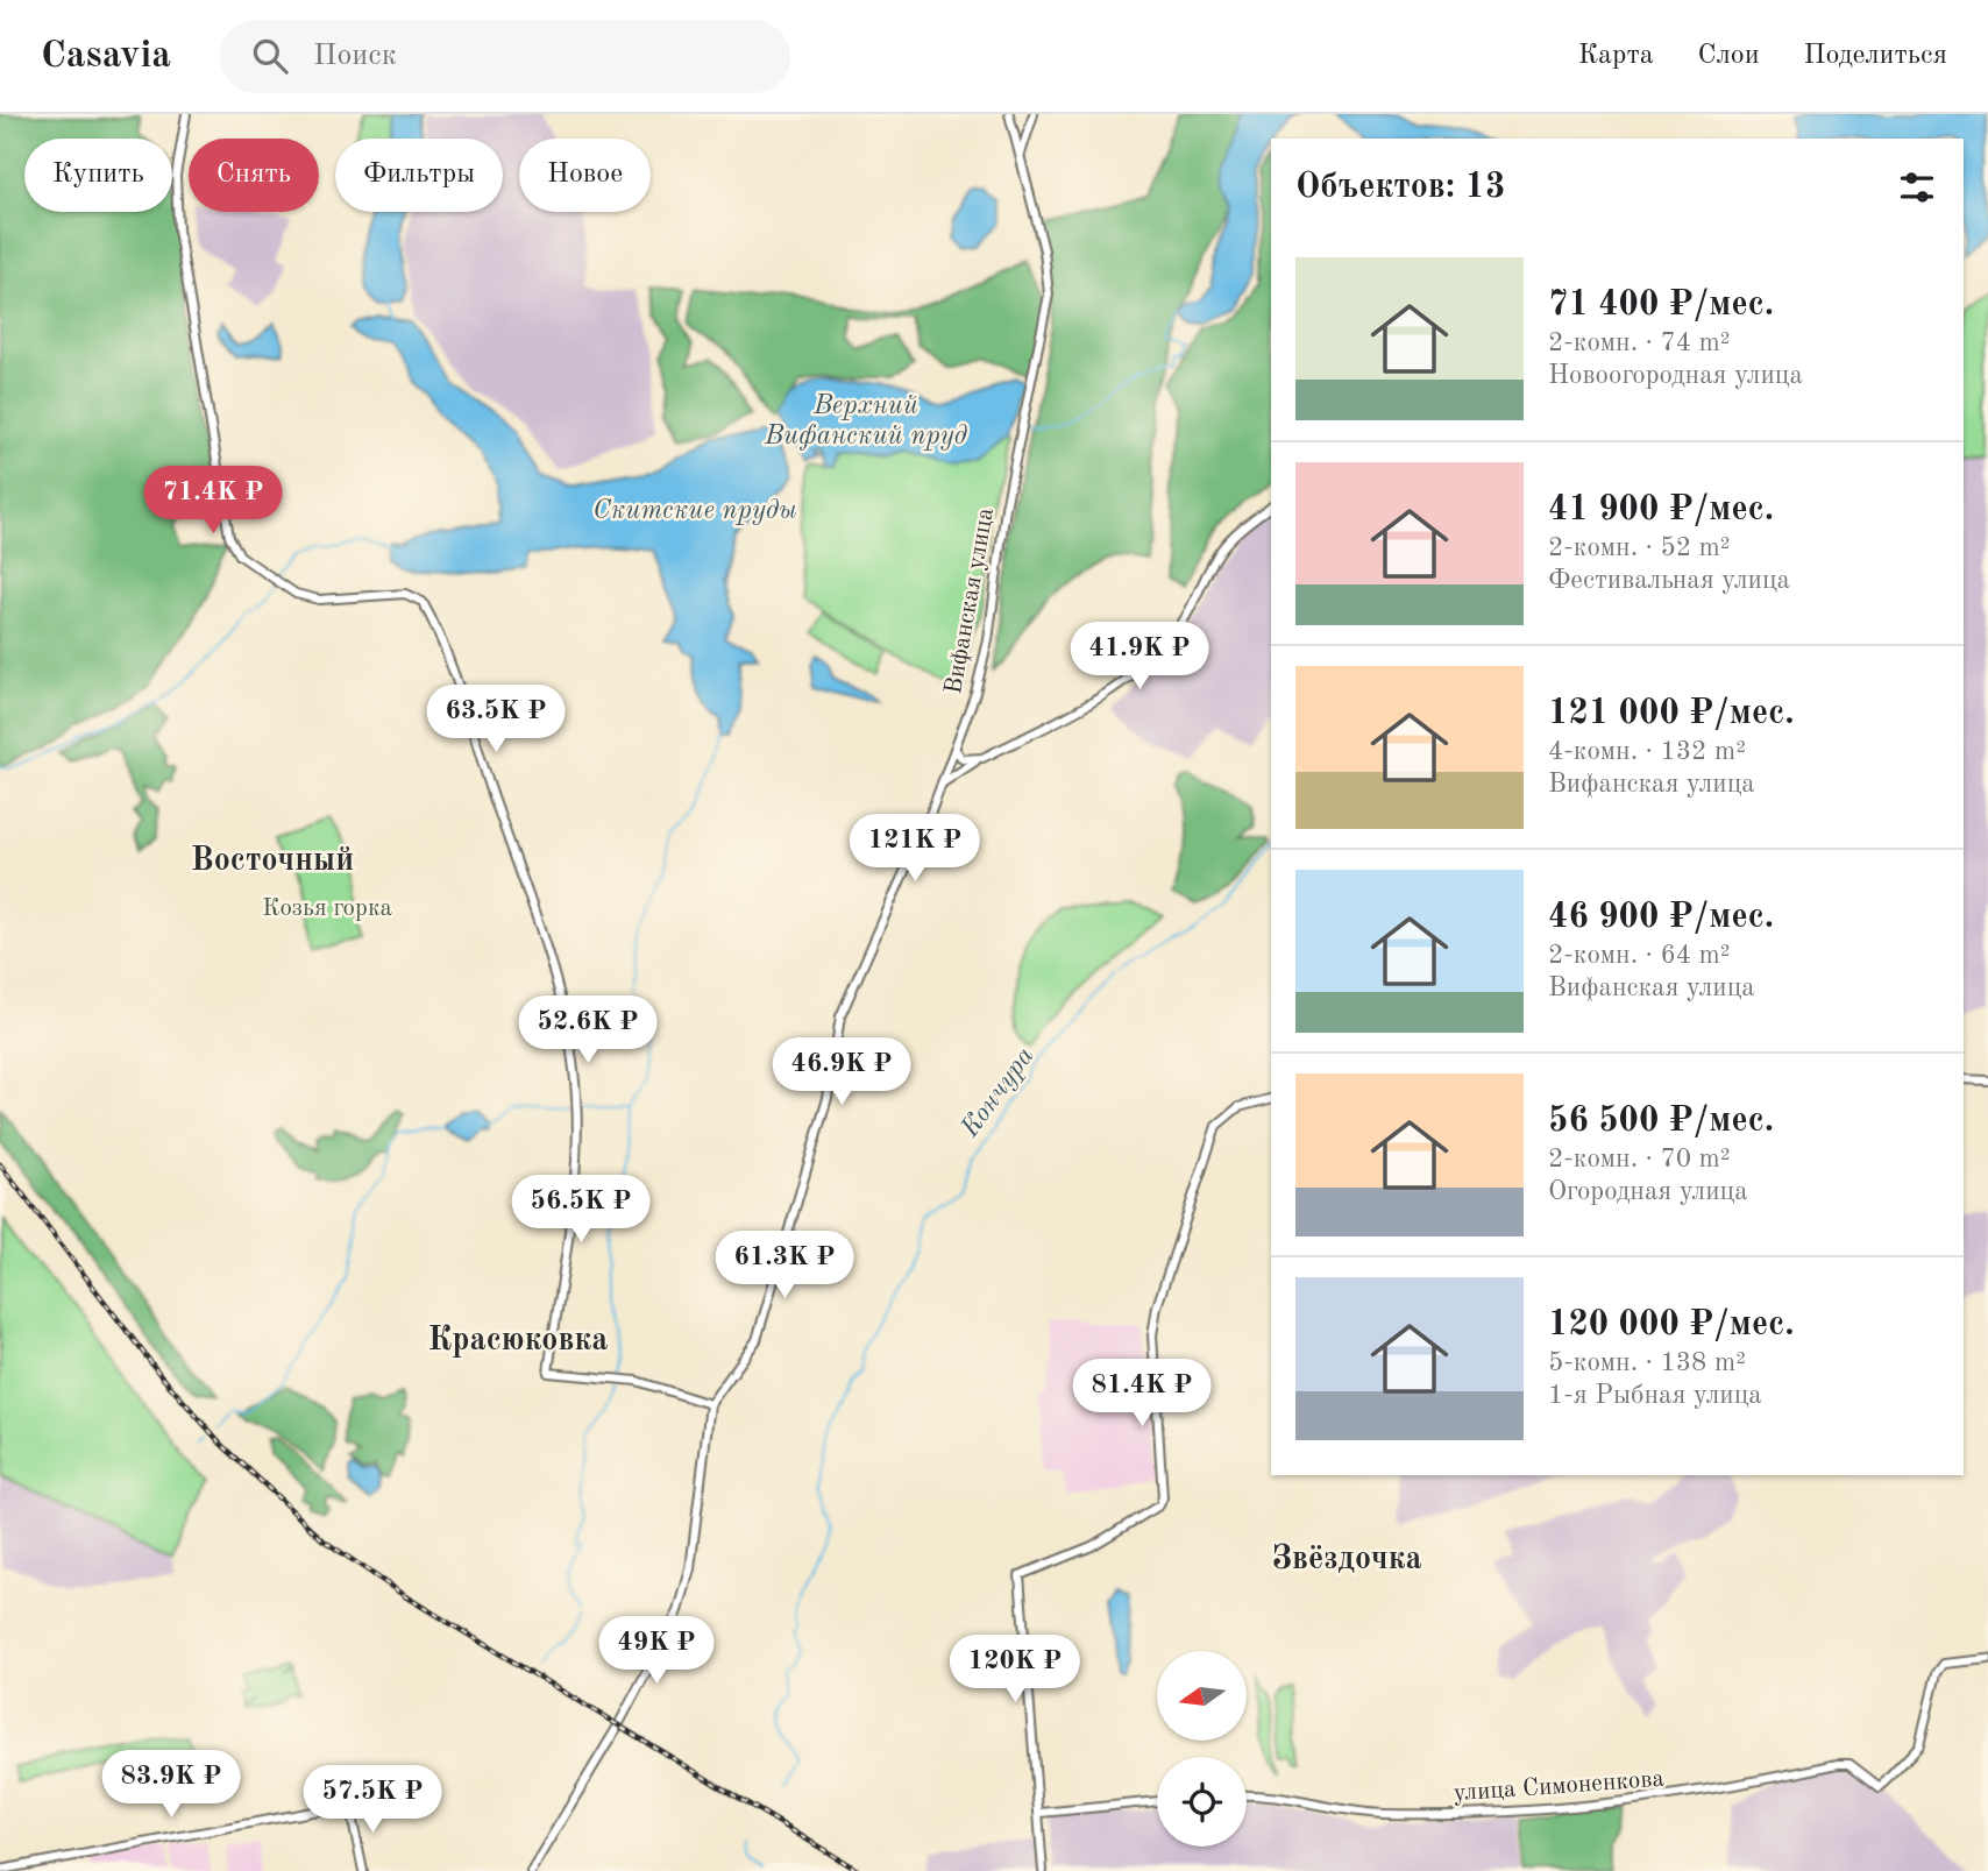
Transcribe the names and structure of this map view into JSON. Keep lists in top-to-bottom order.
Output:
{
  "streets": {
    "street": ["Вифанская улица", "улица Симоненкова"]
  },
  "districts": ["Восточный", "Красюковка", "Звёздочка"],
  "water": ["Верхний Вифанский пруд", "Скитские пруды", "Кончура"],
  "parks": ["Козья горка"],
  "north": "left",
  "page": {
    "header": "Casavia",
    "search": "Поиск",
    "nav": ["Карта", "Слои", "Поделиться"],
    "chip": [
      "Купить",
      "Снять",
      "Фильтры",
      "Новое"
    ],
    "heading": "Объектов: 13",
    "list": [
      {
        "name": "71 400 ₽/мес.",
        "note": "2-комн. · 74 m² · Новоогородная улица"
      },
      {
        "name": "41 900 ₽/мес.",
        "note": "2-комн. · 52 m² · Фестивальная улица"
      },
      {
        "name": "121 000 ₽/мес.",
        "note": "4-комн. · 132 m² · Вифанская улица"
      },
      {
        "name": "46 900 ₽/мес.",
        "note": "2-комн. · 64 m² · Вифанская улица"
      },
      {
        "name": "56 500 ₽/мес.",
        "note": "2-комн. · 70 m² · Огородная улица"
      },
      {
        "name": "120 000 ₽/мес.",
        "note": "5-комн. · 138 m² · 1-я Рыбная улица"
      }
    ],
    "price": [
      "71.4K ₽",
      "41.9K ₽",
      "63.5K ₽",
      "121K ₽",
      "52.6K ₽",
      "46.9K ₽",
      "56.5K ₽",
      "61.3K ₽",
      "81.4K ₽",
      "49K ₽",
      "120K ₽",
      "83.9K ₽",
      "57.5K ₽"
    ]
  }
}
